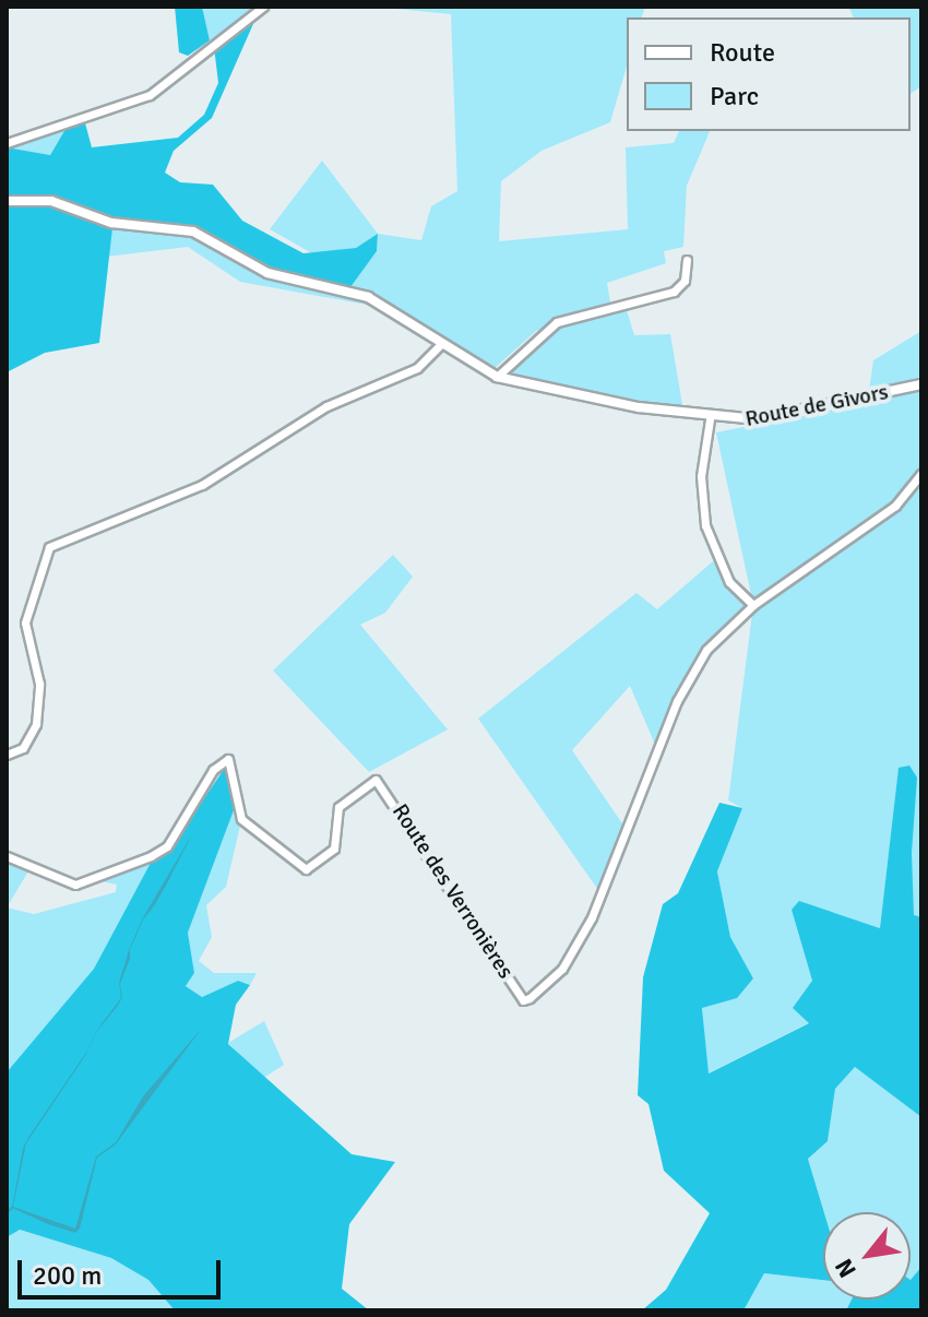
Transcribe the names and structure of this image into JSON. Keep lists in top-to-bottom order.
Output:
{
  "streets": {
    "street": ["Route de Givors", "Route des Verronières"]
  },
  "legend": ["Route", "Parc"],
  "scale_bar": "200 m",
  "north": "bottom left"
}
